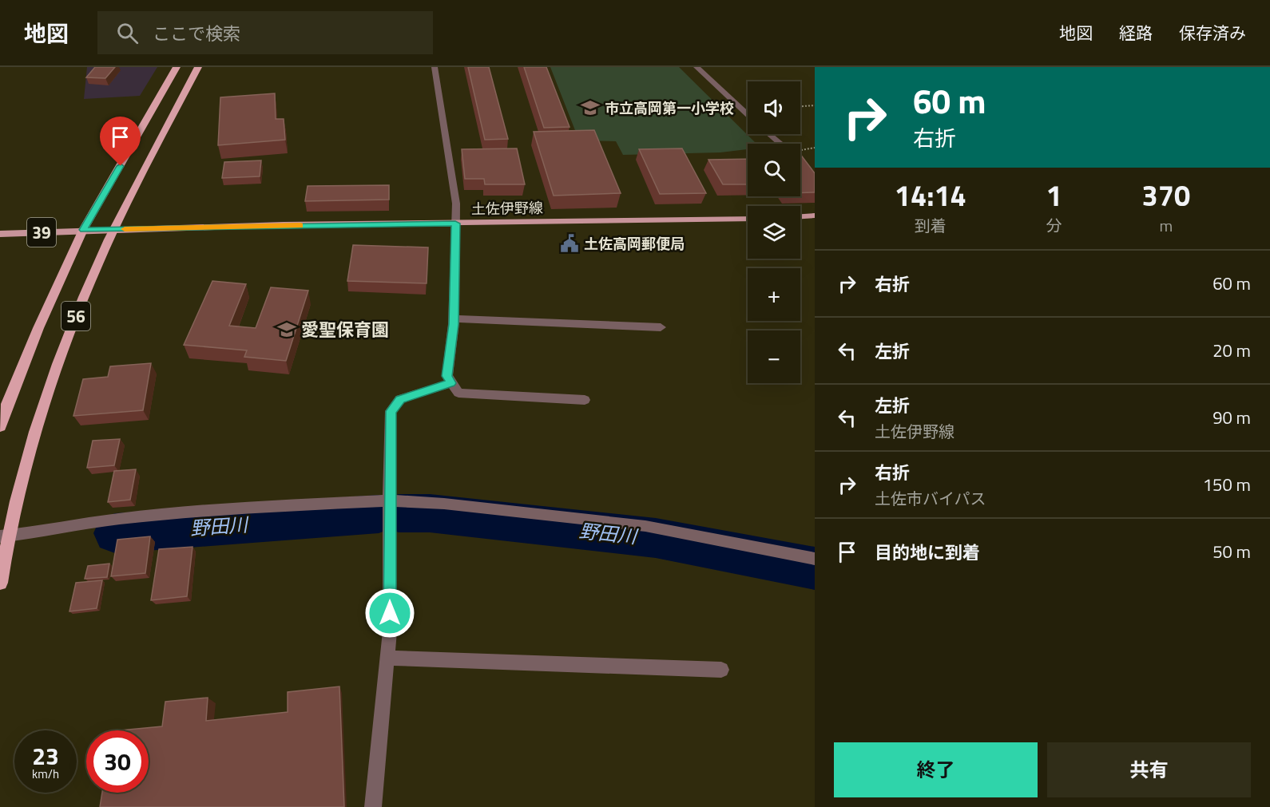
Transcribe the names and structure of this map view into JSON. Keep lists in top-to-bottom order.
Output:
{
  "streets": {
    "highway": ["56"],
    "main road": ["土佐伊野線", "39"]
  },
  "crossings": [
    ["土佐伊野線", "56"]
  ],
  "water": ["野田川"],
  "places": {
    "school or university": ["市立高岡第一小学校", "愛聖保育園"],
    "public building": ["土佐高岡郵便局"]
  },
  "page": {
    "header": "地図",
    "search": "ここで検索",
    "nav": ["地図", "経路", "保存済み"],
    "turn": ["60 m", "右折"],
    "map_buttons": ["+", "−"],
    "eta": [
      "14:14",
      "到着",
      "1",
      "分",
      "370",
      "m"
    ],
    "list": [
      {
        "name": "右折",
        "value": "60 m"
      },
      {
        "name": "左折",
        "value": "20 m"
      },
      {
        "name": "左折",
        "note": "土佐伊野線",
        "value": "90 m"
      },
      {
        "name": "右折",
        "note": "土佐市バイパス",
        "value": "150 m"
      },
      {
        "name": "目的地に到着",
        "value": "50 m"
      }
    ],
    "speed": "23 km/h",
    "limit": "30",
    "buttons": ["終了", "共有"]
  }
}
